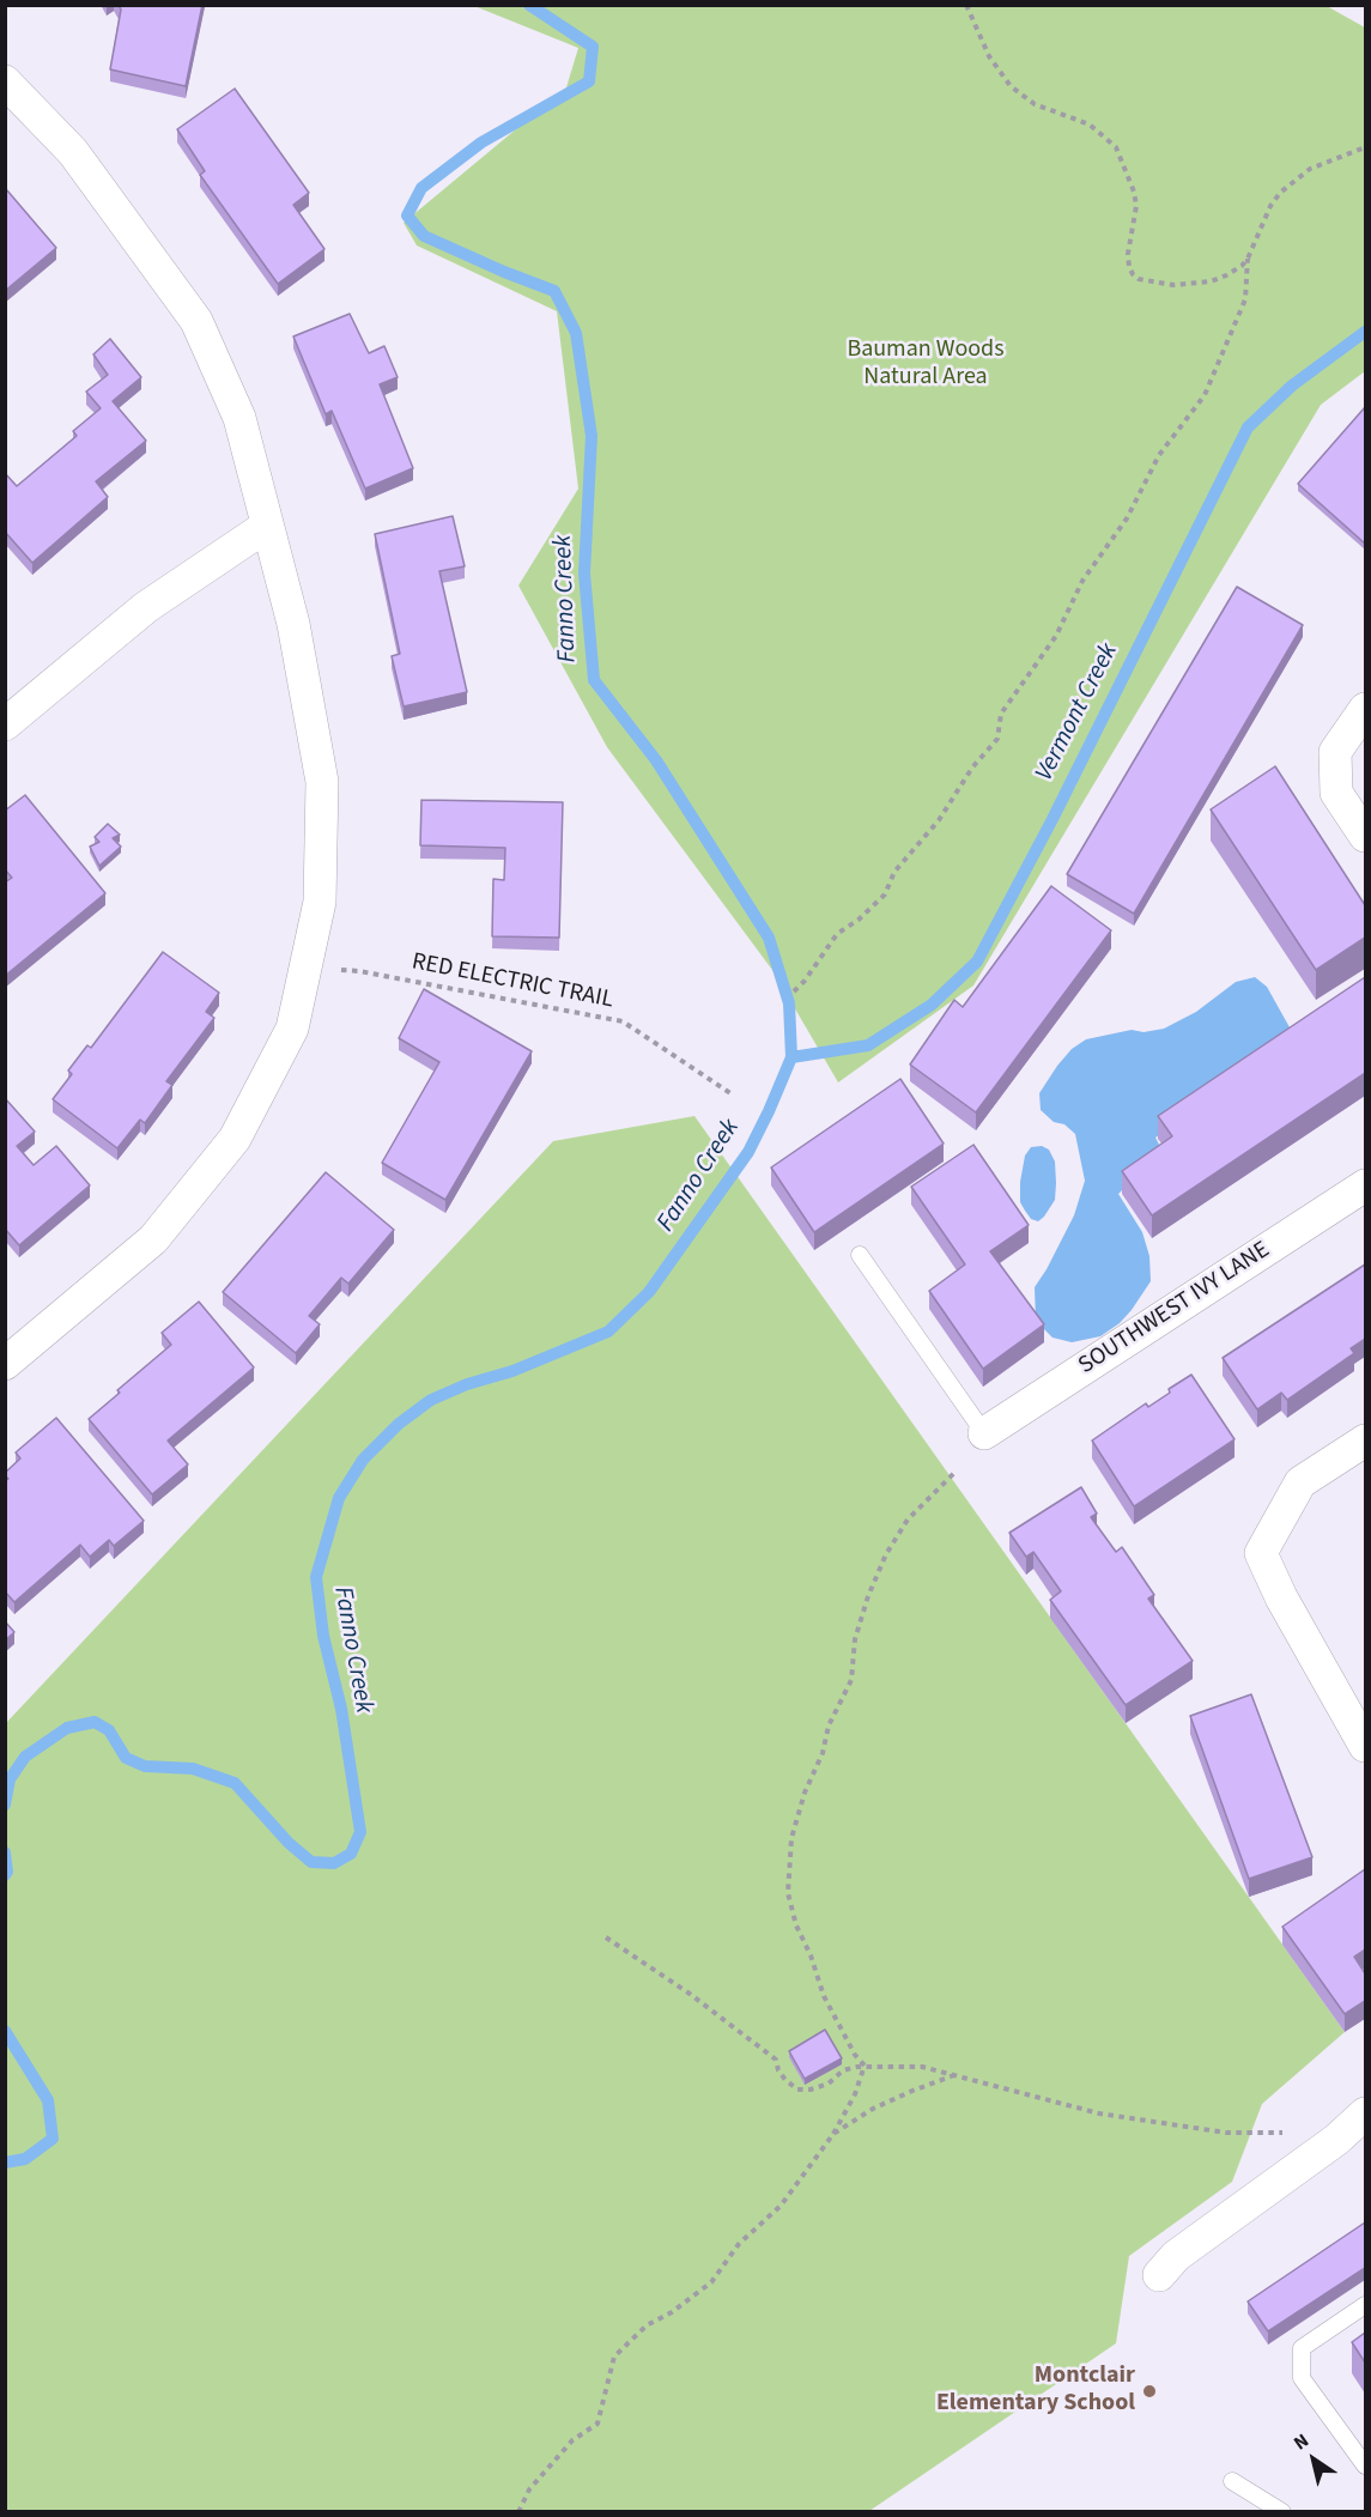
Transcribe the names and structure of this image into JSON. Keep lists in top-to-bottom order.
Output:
{
  "streets": {
    "street": ["SOUTHWEST IVY LANE"],
    "path": ["RED ELECTRIC TRAIL"]
  },
  "water": ["Fanno Creek", "Vermont Creek"],
  "parks": ["Bauman Woods Natural Area"],
  "places": ["Montclair Elementary School"],
  "north": "top left"
}
